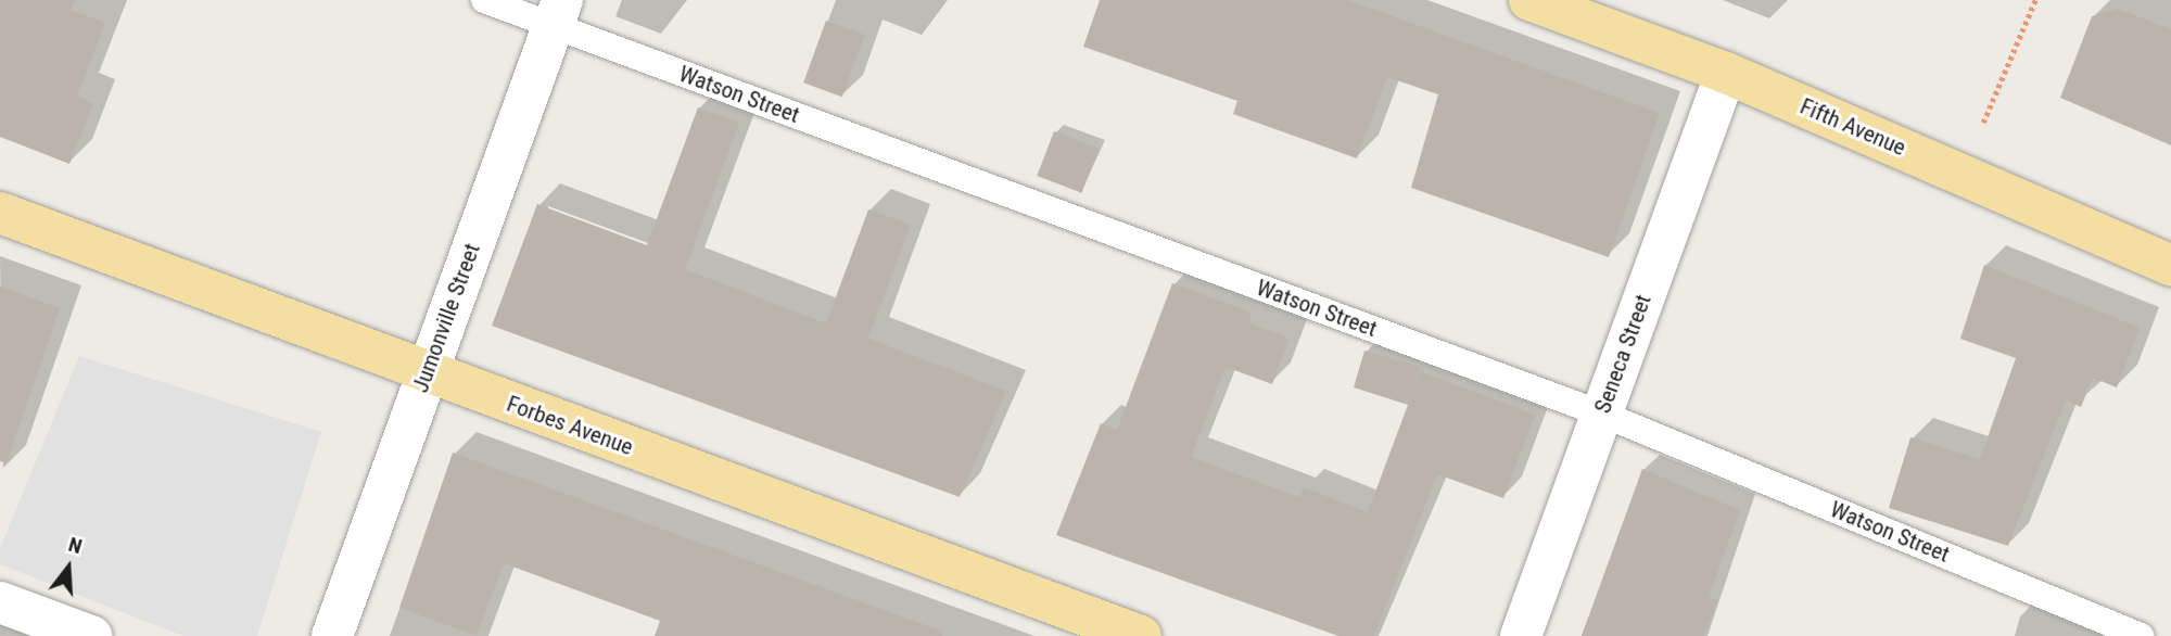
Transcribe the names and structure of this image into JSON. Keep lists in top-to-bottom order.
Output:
{
  "streets": {
    "main road": ["Fifth Avenue", "Forbes Avenue"],
    "street": ["Jumonville Street", "Seneca Street"],
    "lane": ["Watson Street"]
  },
  "crossings": [
    ["Watson Street", "Jumonville Street"],
    ["Watson Street", "Seneca Street"],
    ["Fifth Avenue", "Seneca Street"],
    ["Jumonville Street", "Forbes Avenue"]
  ],
  "north": "top"
}
